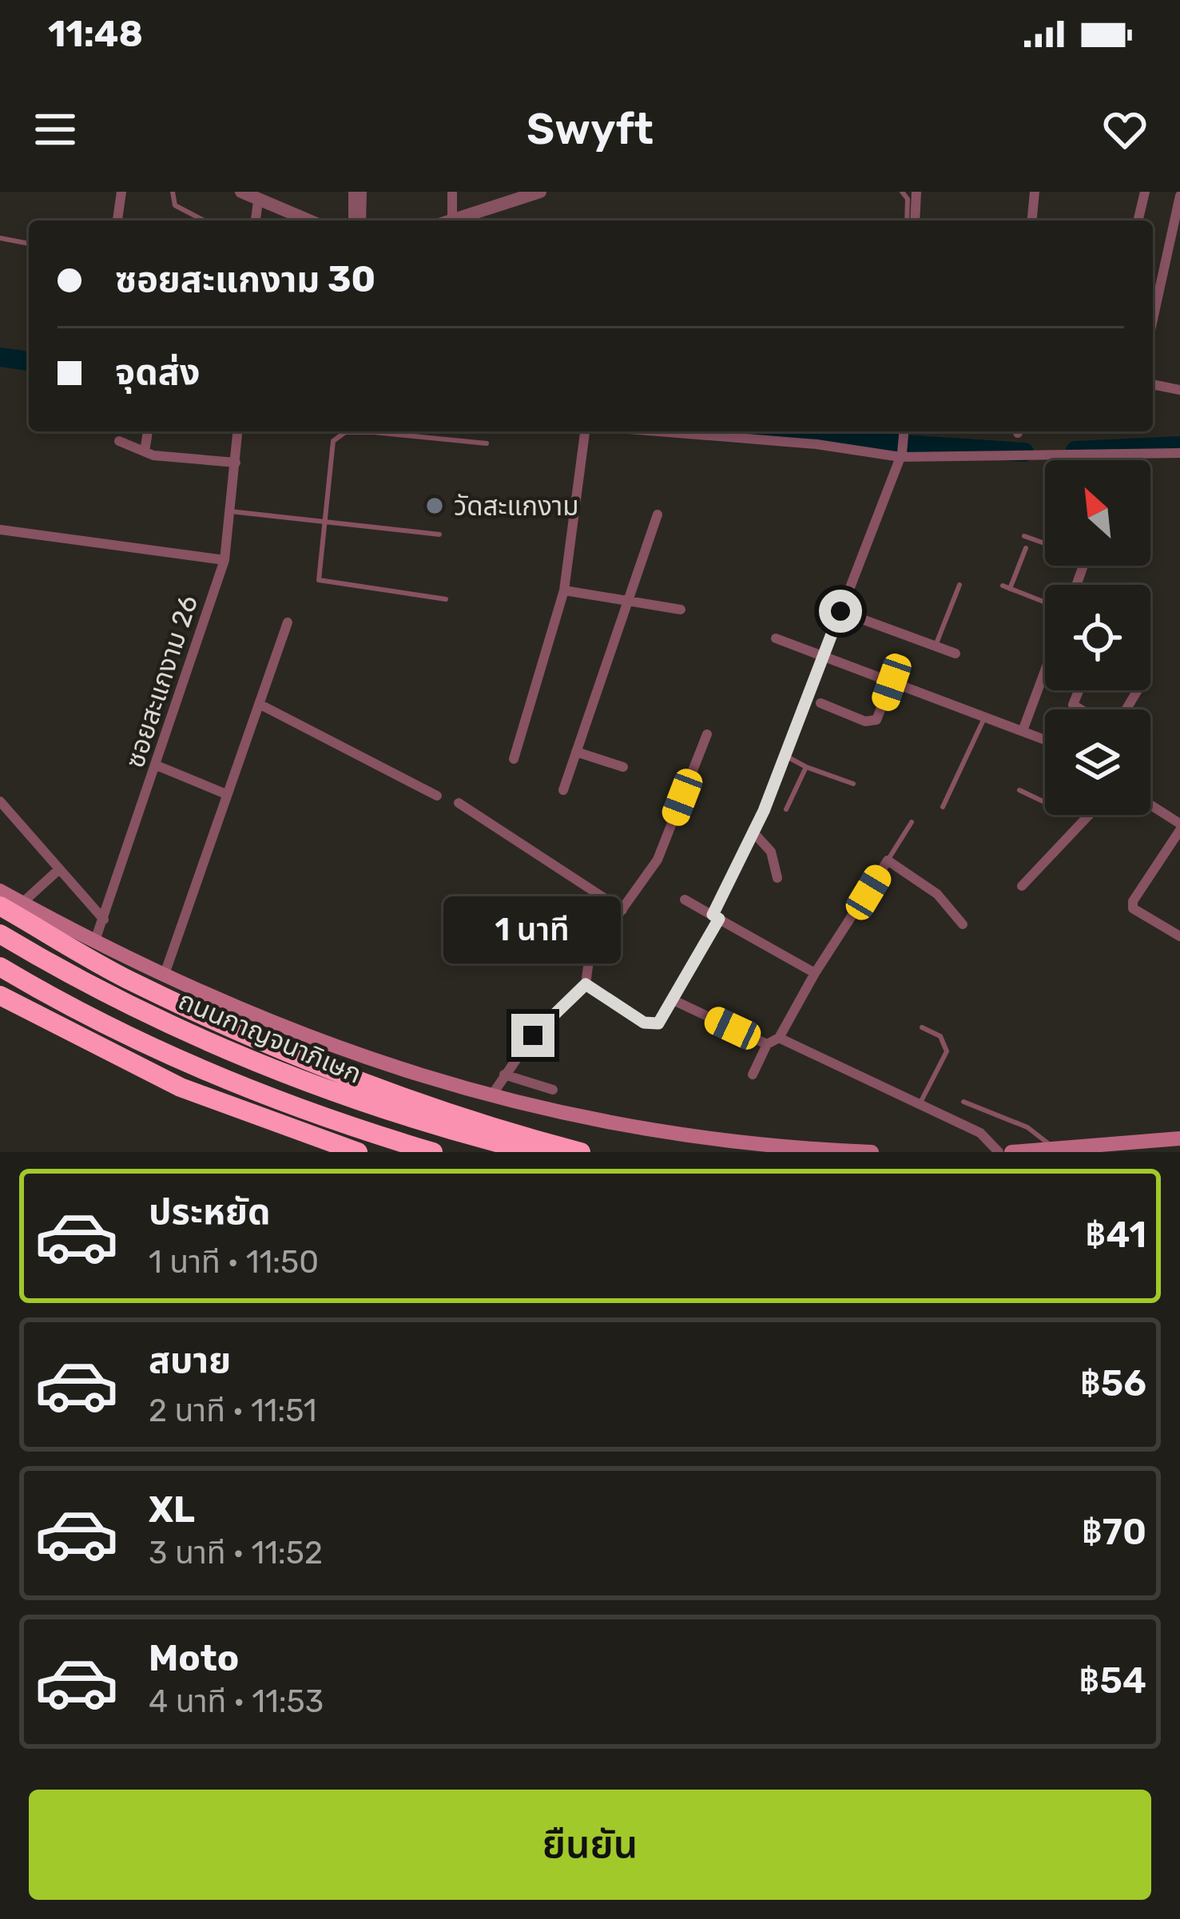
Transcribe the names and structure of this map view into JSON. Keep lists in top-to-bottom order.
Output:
{
  "streets": {
    "highway": ["ถนนกาญจนาภิเษก"],
    "street": ["ซอยสะแกงาม 26"]
  },
  "places": ["วัดสะแกงาม"],
  "north": "top left",
  "page": {
    "status": "11:48",
    "header": "Swyft",
    "banner": ["ซอยสะแกงาม 30", "จุดส่ง"],
    "bubble": "1 นาที",
    "list": [
      {
        "name": "ประหยัด",
        "note": "1 นาที · 11:50",
        "value": "฿41"
      },
      {
        "name": "สบาย",
        "note": "2 นาที · 11:51",
        "value": "฿56"
      },
      {
        "name": "XL",
        "note": "3 นาที · 11:52",
        "value": "฿70"
      },
      {
        "name": "Moto",
        "note": "4 นาที · 11:53",
        "value": "฿54"
      }
    ],
    "buttons": "ยืนยัน"
  }
}
